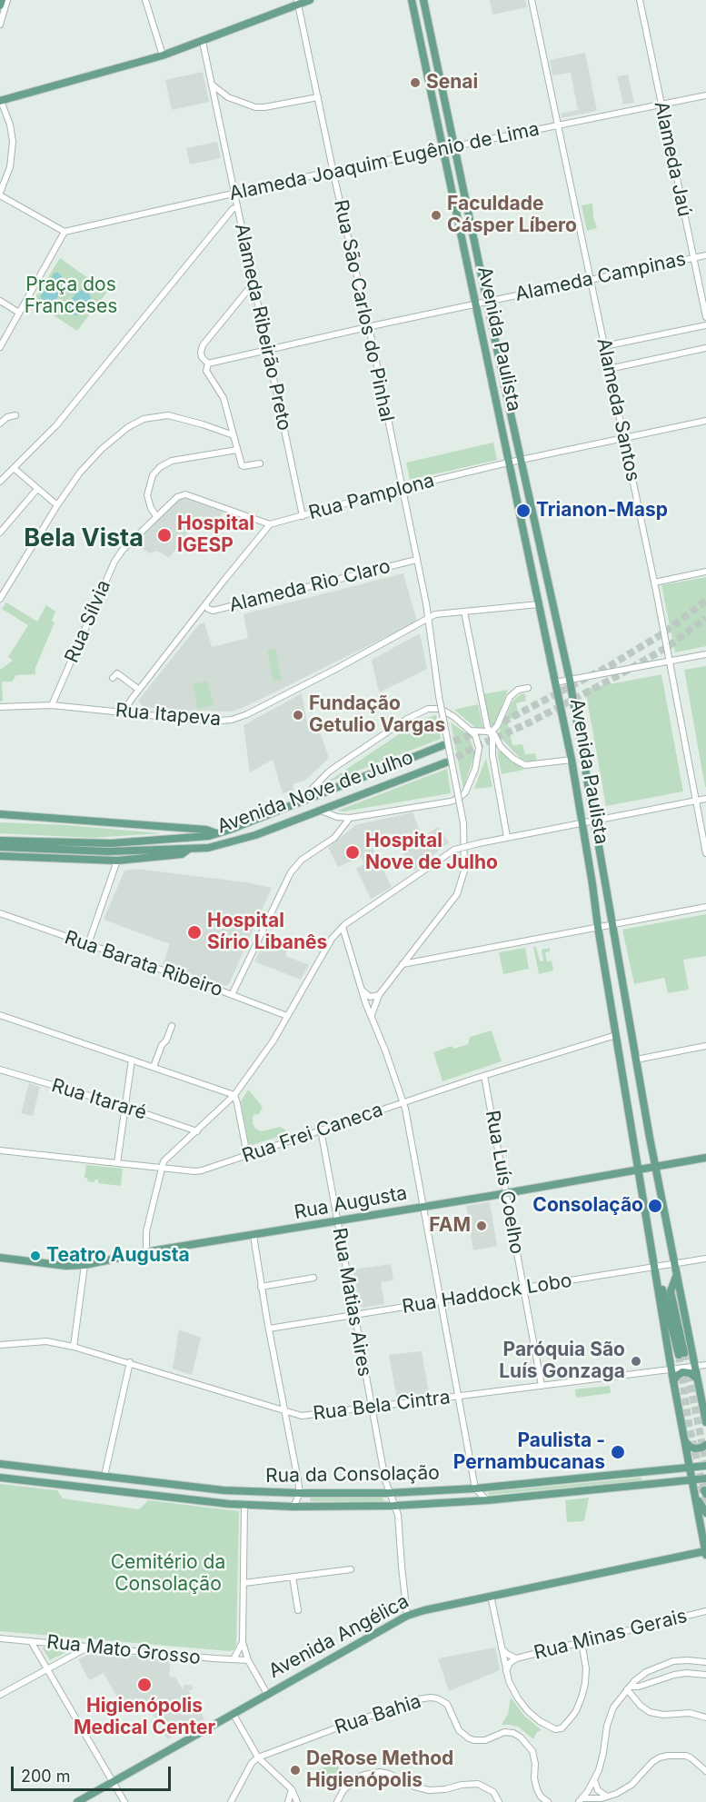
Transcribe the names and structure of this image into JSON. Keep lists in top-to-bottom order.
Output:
{
  "streets": {
    "main road": [
      "Avenida Paulista",
      "Avenida Nove de Julho",
      "Rua Augusta",
      "Rua da Consolação",
      "Avenida Angélica"
    ],
    "street": [
      "Alameda Jaú",
      "Alameda Joaquim Eugênio de Lima",
      "Alameda Campinas",
      "Rua São Carlos do Pinhal",
      "Alameda Ribeirão Preto",
      "Alameda Santos",
      "Rua Pamplona",
      "Alameda Rio Claro",
      "Rua Sílvia",
      "Rua Itapeva",
      "Rua Barata Ribeiro",
      "Rua Itararé",
      "Rua Frei Caneca",
      "Rua Luís Coelho",
      "Rua Haddock Lobo",
      "Rua Matias Aires",
      "Rua Bela Cintra",
      "Rua Minas Gerais",
      "Rua Mato Grosso",
      "Rua Bahia"
    ]
  },
  "crossings": [
    ["Alameda Jaú", "Alameda Joaquim Eugênio de Lima"],
    ["Alameda Jaú", "Alameda Campinas"],
    ["Alameda Joaquim Eugênio de Lima", "Rua São Carlos do Pinhal"],
    ["Alameda Joaquim Eugênio de Lima", "Alameda Ribeirão Preto"],
    ["Alameda Joaquim Eugênio de Lima", "Avenida Paulista"],
    ["Alameda Joaquim Eugênio de Lima", "Alameda Santos"],
    ["Alameda Campinas", "Rua São Carlos do Pinhal"],
    ["Alameda Campinas", "Alameda Ribeirão Preto"],
    ["Alameda Campinas", "Avenida Paulista"],
    ["Alameda Campinas", "Alameda Santos"],
    ["Rua São Carlos do Pinhal", "Rua Pamplona"],
    ["Rua São Carlos do Pinhal", "Alameda Rio Claro"],
    ["Rua São Carlos do Pinhal", "Rua Itapeva"],
    ["Alameda Ribeirão Preto", "Rua Pamplona"],
    ["Avenida Paulista", "Rua Pamplona"],
    ["Avenida Paulista", "Rua Itapeva"],
    ["Avenida Paulista", "Rua Frei Caneca"],
    ["Avenida Paulista", "Rua Augusta"],
    ["Avenida Paulista", "Rua Haddock Lobo"],
    ["Avenida Paulista", "Rua Bela Cintra"],
    ["Avenida Paulista", "Rua da Consolação"],
    ["Avenida Paulista", "Avenida Angélica"],
    ["Alameda Santos", "Rua Pamplona"],
    ["Rua Pamplona", "Rua Sílvia"],
    ["Rua Sílvia", "Rua Itapeva"],
    ["Rua Frei Caneca", "Rua Luís Coelho"],
    ["Rua Frei Caneca", "Rua Matias Aires"],
    ["Rua Luís Coelho", "Rua Augusta"],
    ["Rua Luís Coelho", "Rua Haddock Lobo"],
    ["Rua Luís Coelho", "Rua Bela Cintra"],
    ["Rua Augusta", "Rua Matias Aires"],
    ["Rua Haddock Lobo", "Rua Matias Aires"],
    ["Rua Matias Aires", "Rua Bela Cintra"],
    ["Rua Matias Aires", "Rua da Consolação"],
    ["Rua Matias Aires", "Avenida Angélica"]
  ],
  "districts": ["Bela Vista"],
  "parks": ["Praça dos Franceses", "Cemitério da Consolação"],
  "places": [
    "Senai",
    "Faculdade Cásper Líbero",
    "Trianon-Masp",
    "Hospital IGESP",
    "Fundação Getulio Vargas",
    "Hospital Nove de Julho",
    "Hospital Sírio Libanês",
    "Consolação",
    "FAM",
    "Teatro Augusta",
    "Paróquia São Luís Gonzaga",
    "Paulista - Pernambucanas",
    "Higienópolis Medical Center",
    "DeRose Method Higienópolis"
  ],
  "scale_bar": "200 m"
}
